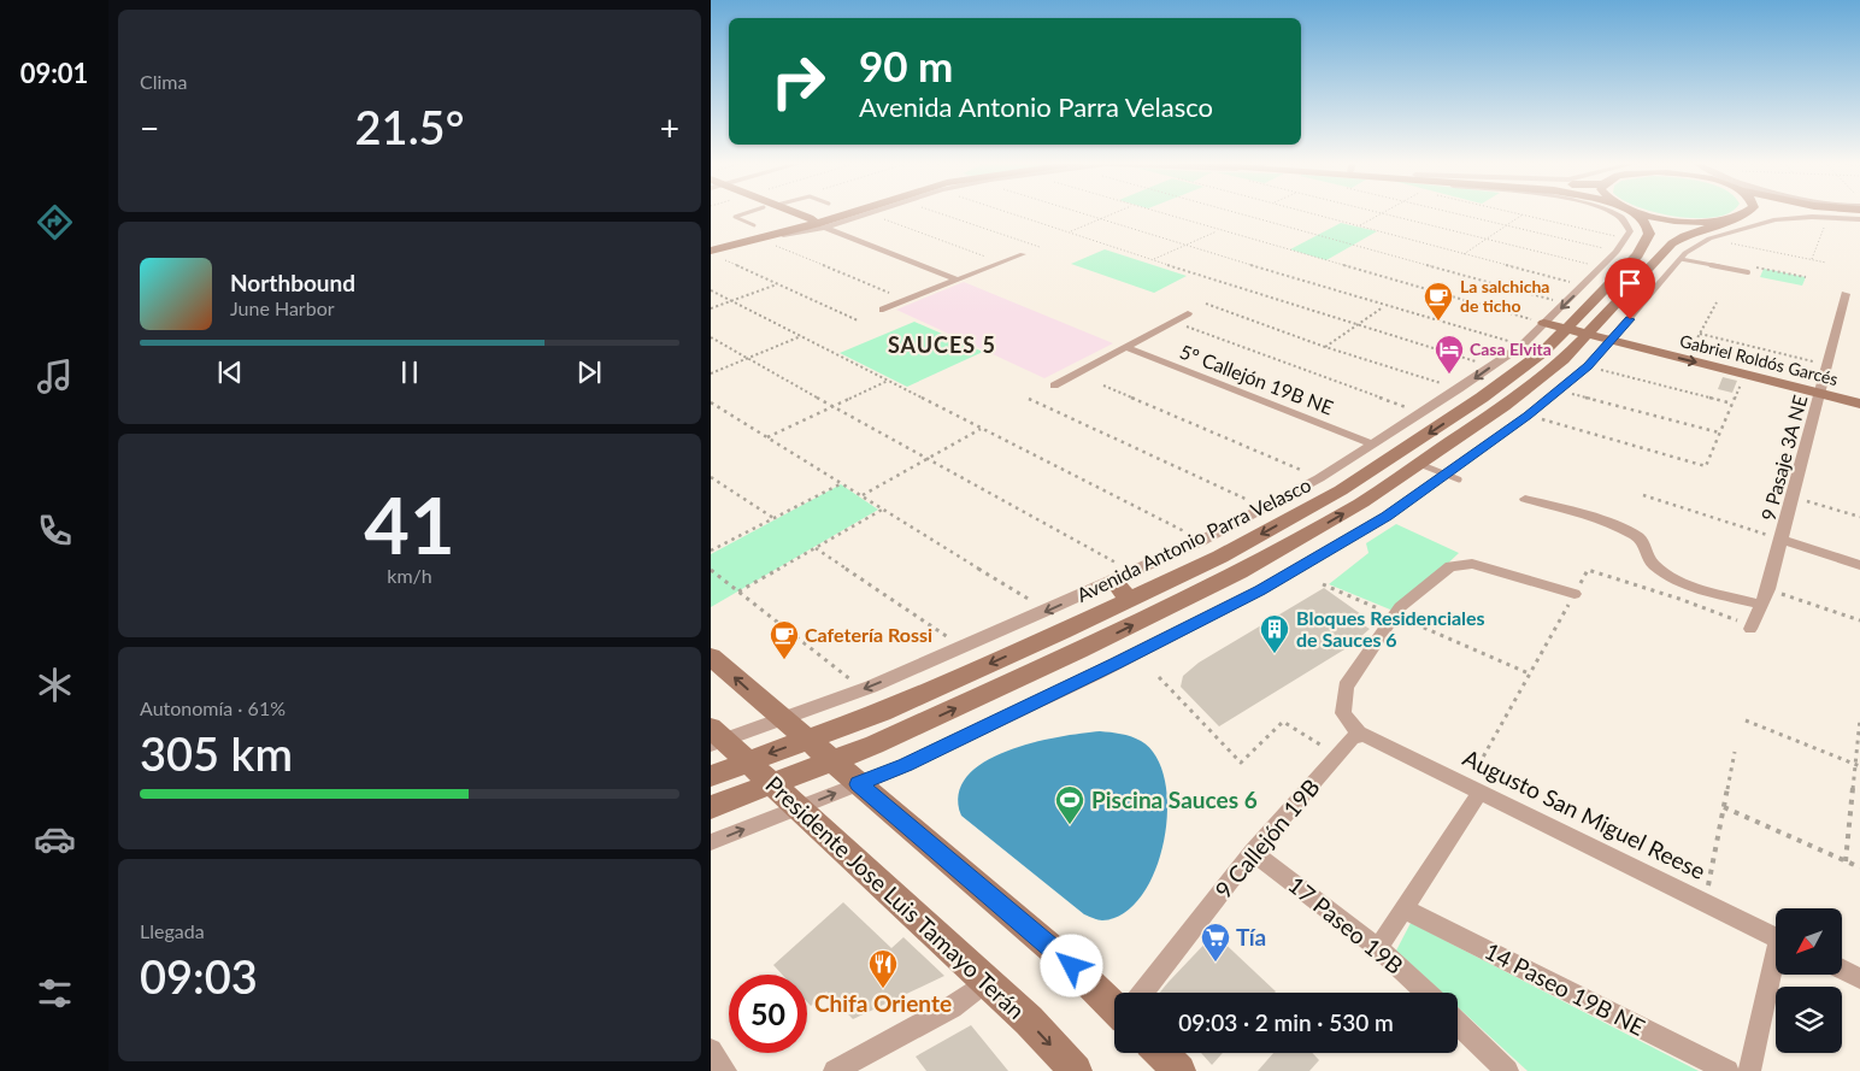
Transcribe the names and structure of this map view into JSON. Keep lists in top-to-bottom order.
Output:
{
  "streets": {
    "main road": ["Gabriel Roldós Garcés", "Avenida Antonio Parra Velasco", "Presidente Jose Luis Tamayo Terán"],
    "street": [
      "5º Callejón 19B NE",
      "9 Pasaje 3A NE",
      "Augusto San Miguel Reese",
      "9 Callejón 19B",
      "17 Paseo 19B",
      "14 Paseo 19B NE"
    ]
  },
  "crossings": [
    ["Gabriel Roldós Garcés", "9 Pasaje 3A NE"],
    ["Gabriel Roldós Garcés", "Avenida Antonio Parra Velasco"],
    ["5º Callejón 19B NE", "Avenida Antonio Parra Velasco"],
    ["Avenida Antonio Parra Velasco", "Presidente Jose Luis Tamayo Terán"],
    ["Augusto San Miguel Reese", "9 Callejón 19B"],
    ["9 Callejón 19B", "17 Paseo 19B"]
  ],
  "districts": ["SAUCES 5"],
  "places": {
    "cafe": ["La salchicha de ticho", "Cafetería Rossi"],
    "hotel": ["Casa Elvita"],
    "building": ["Bloques Residenciales de Sauces 6"],
    "sports": ["Piscina Sauces 6"],
    "supermarket": ["Tía"],
    "restaurant": ["Chifa Oriente"]
  },
  "north": "bottom left",
  "page": {
    "tabs": "09:01",
    "tile": [
      "Clima",
      ["41", "km/h"],
      ["Autonomía · 61%", "305 km"],
      ["Llegada", "09:03"]
    ],
    "turn": ["90 m", "Avenida Antonio Parra Velasco"],
    "heat": ["−", "21.5°", "+"],
    "song": ["Northbound", "June Harbor"],
    "limit": "50",
    "trip": "09:03 · 2 min · 530 m"
  }
}
